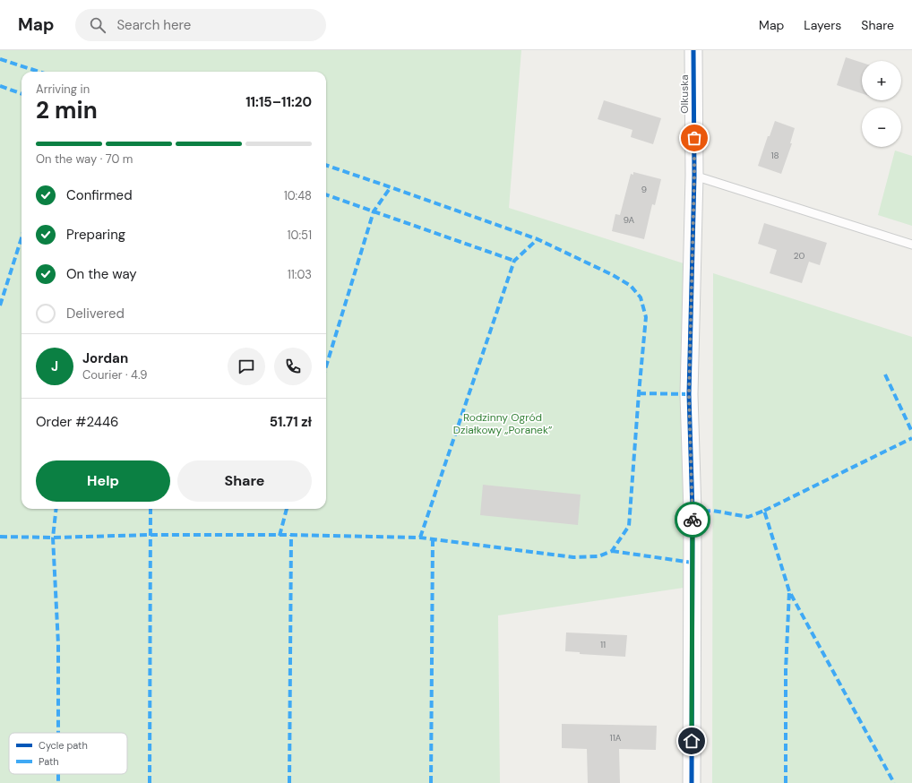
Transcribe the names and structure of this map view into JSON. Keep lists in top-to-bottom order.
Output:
{
  "streets": {
    "street": ["Olkuska"]
  },
  "parks": ["Rodzinny Ogród Działkowy „Poranek”"],
  "house_numbers": [
    "18",
    "9",
    "9A",
    "20",
    "11",
    "11A"
  ],
  "legend": ["Cycle path", "Path"],
  "page": {
    "header": "Map",
    "search": "Search here",
    "nav": ["Map", "Layers", "Share"],
    "map_buttons": ["+", "−"],
    "heading": ["2 min", "Arriving in", "11:15–11:20"],
    "panel": [
      "Jordan",
      "Courier · 4.9",
      "Order #2446",
      "51.71 zł"
    ],
    "bar": "On the way · 70 m",
    "list": [
      ["Confirmed", "10:48"],
      ["Preparing", "10:51"],
      ["On the way", "11:03"],
      "Delivered"
    ],
    "round": "J",
    "buttons": ["Help", "Share"]
  }
}
